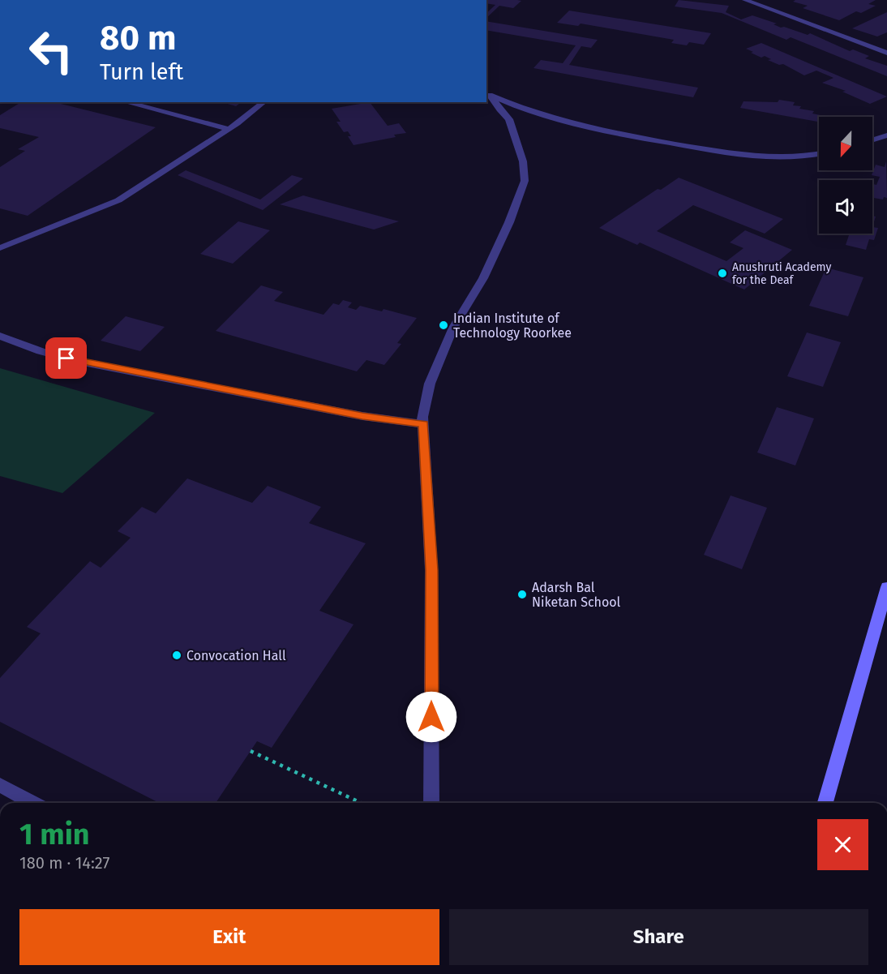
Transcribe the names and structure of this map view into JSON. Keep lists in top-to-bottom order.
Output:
{
  "places": [
    "Anushruti Academy for the Deaf",
    "Indian Institute of Technology Roorkee",
    "Adarsh Bal Niketan School",
    "Convocation Hall"
  ],
  "north": "bottom",
  "page": {
    "turn": ["80 m", "Turn left"],
    "heading": ["1 min", "180 m · 14:27"],
    "buttons": ["Exit", "Share"]
  }
}
